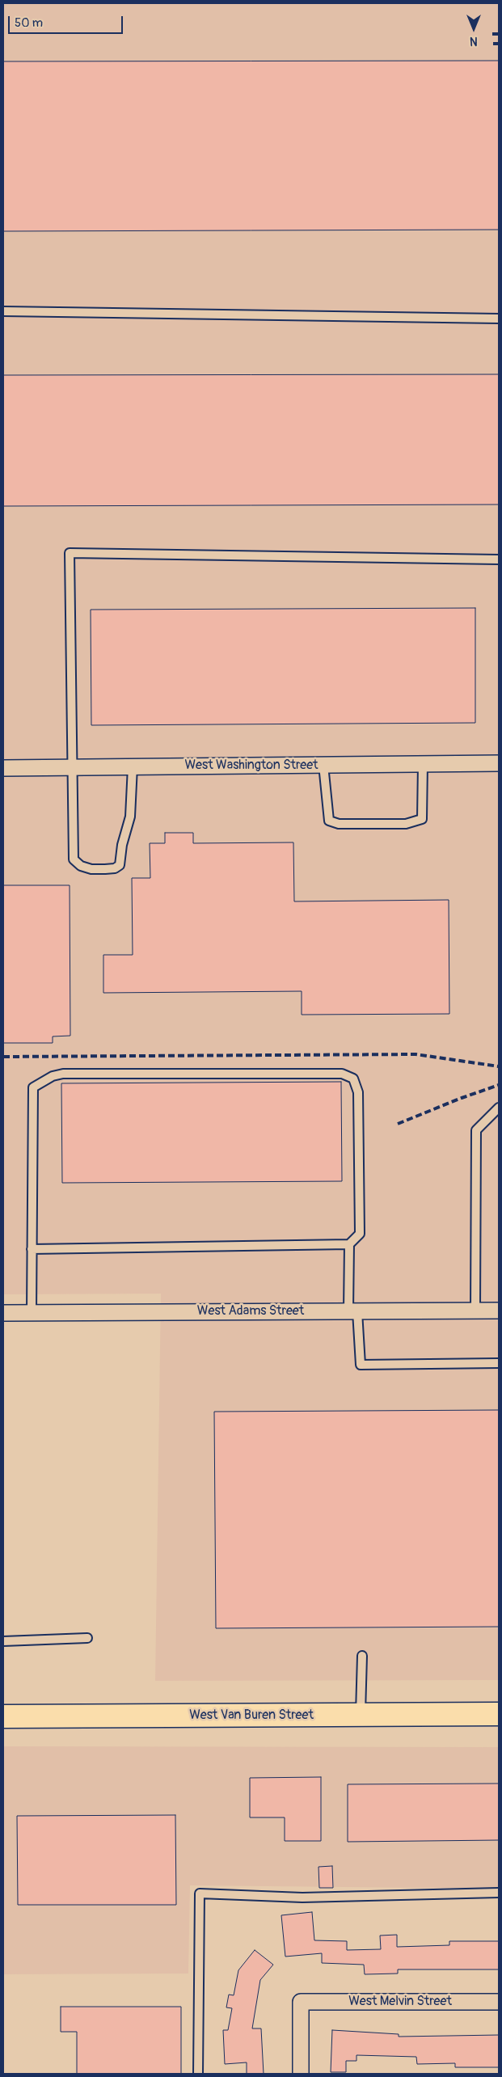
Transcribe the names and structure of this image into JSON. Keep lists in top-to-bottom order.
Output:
{
  "streets": {
    "main road": ["West Van Buren Street"],
    "street": ["West Washington Street", "West Adams Street", "West Melvin Street"]
  },
  "scale_bar": "50 m",
  "north": "bottom"
}
